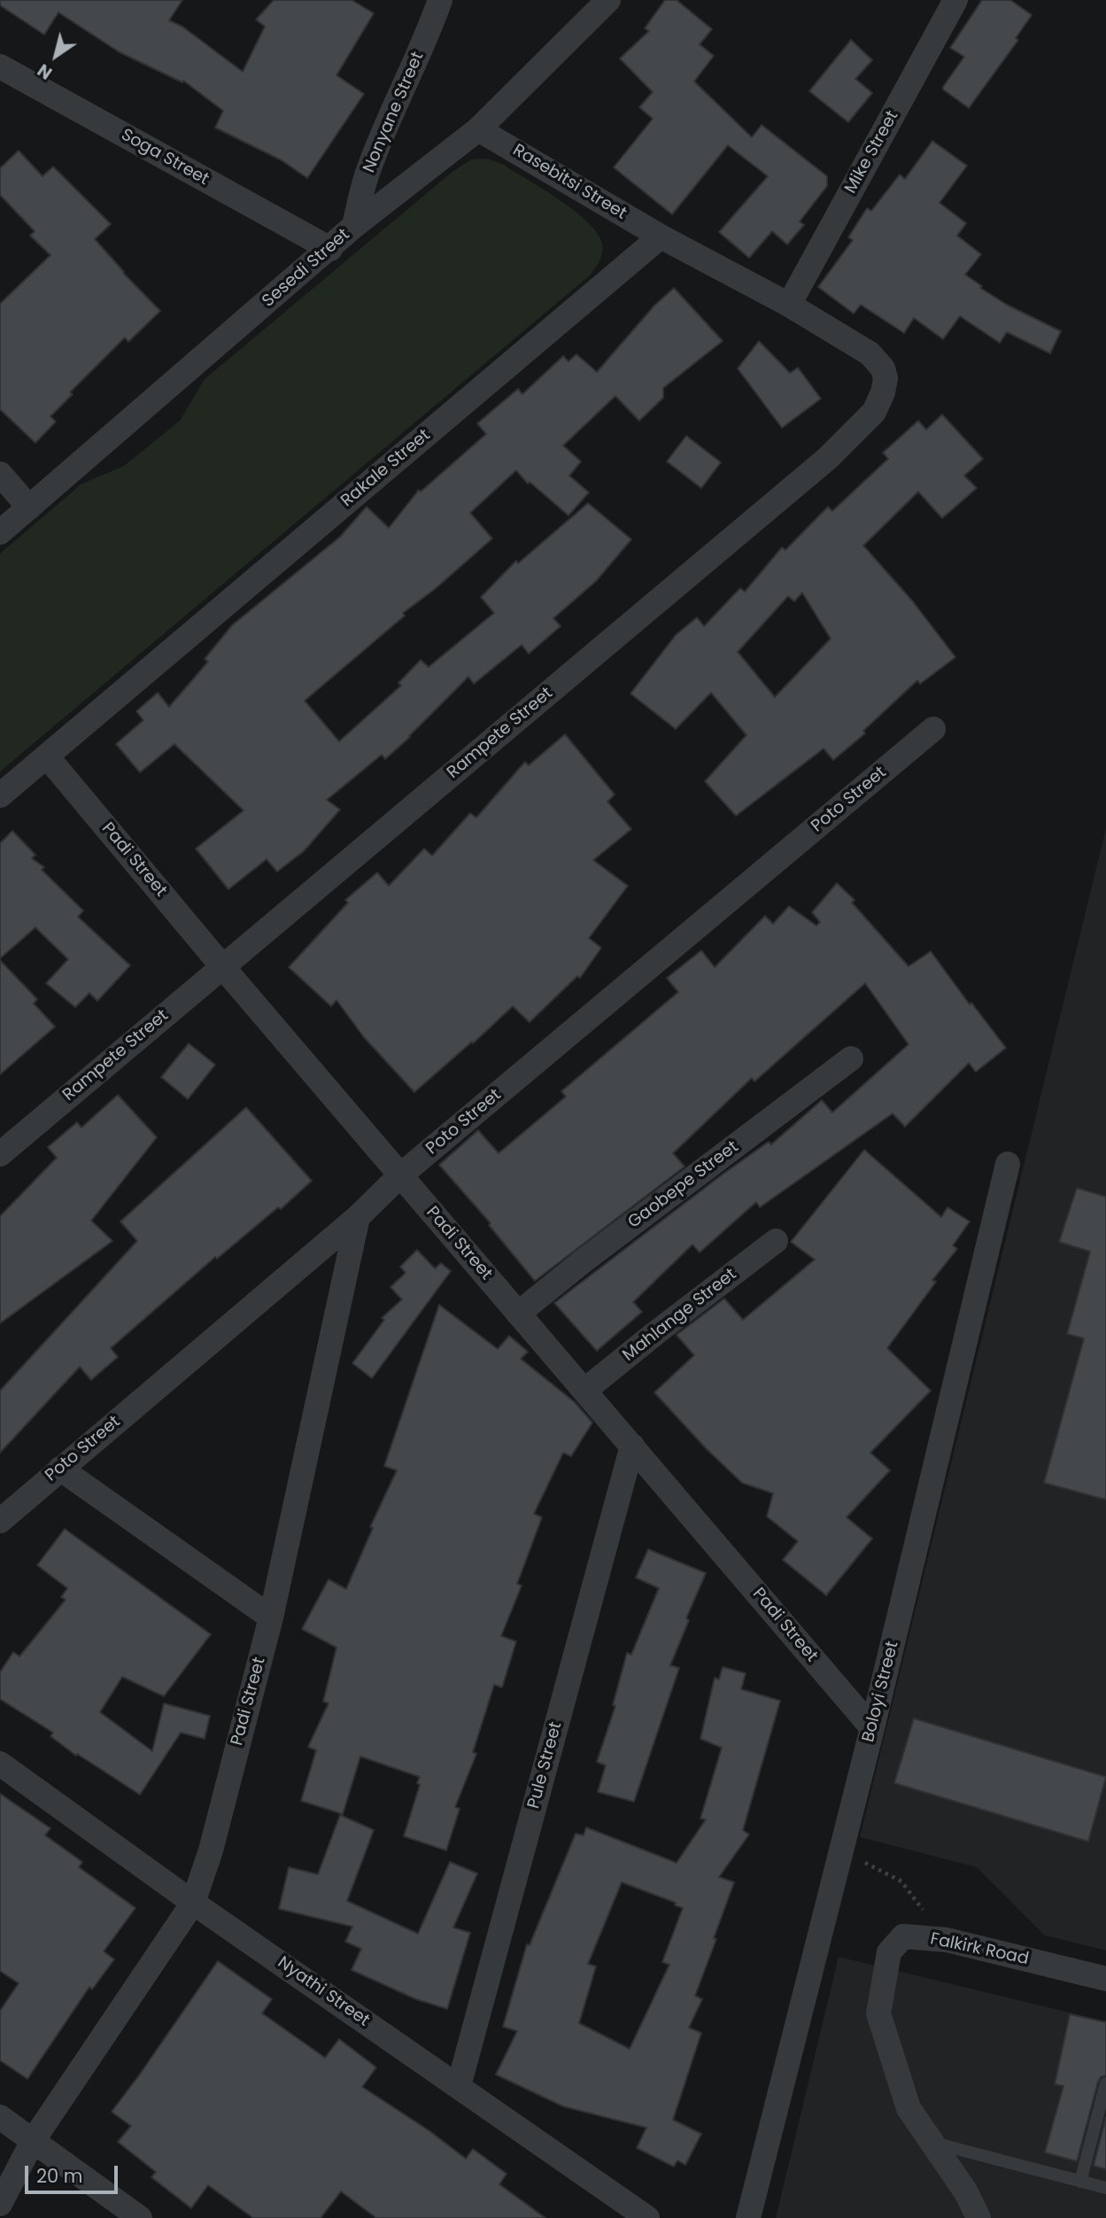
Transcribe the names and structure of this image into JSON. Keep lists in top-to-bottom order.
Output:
{
  "streets": {
    "street": [
      "Nonyane Street",
      "Mike Street",
      "Soga Street",
      "Rasebitsi Street",
      "Sesedi Street",
      "Rakale Street",
      "Rampete Street",
      "Poto Street",
      "Padi Street",
      "Gaobepe Street",
      "Mahlange Street",
      "Boloyi Street",
      "Pule Street",
      "Falkirk Road",
      "Nyathi Street"
    ]
  },
  "crossings": [
    ["Nonyane Street", "Sesedi Street"],
    ["Mike Street", "Rampete Street"],
    ["Soga Street", "Sesedi Street"],
    ["Rasebitsi Street", "Sesedi Street"],
    ["Rasebitsi Street", "Rakale Street"],
    ["Rakale Street", "Padi Street"],
    ["Rampete Street", "Padi Street"],
    ["Poto Street", "Padi Street"],
    ["Padi Street", "Gaobepe Street"],
    ["Padi Street", "Mahlange Street"],
    ["Padi Street", "Boloyi Street"],
    ["Padi Street", "Pule Street"],
    ["Padi Street", "Nyathi Street"],
    ["Pule Street", "Nyathi Street"]
  ],
  "scale_bar": "20 m",
  "north": "bottom left"
}
